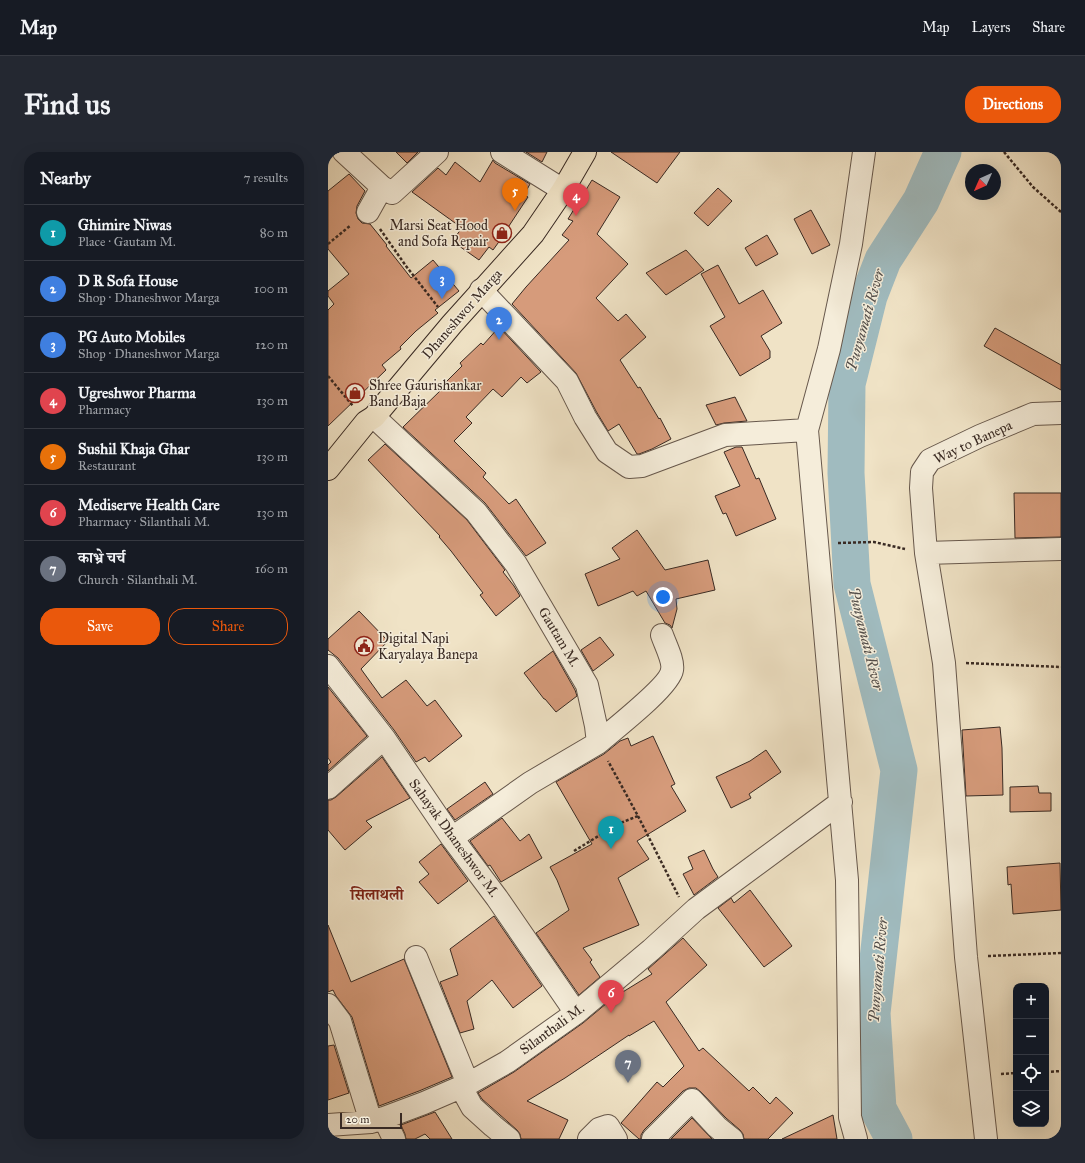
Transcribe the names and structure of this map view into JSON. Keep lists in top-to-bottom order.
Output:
{
  "streets": {
    "main road": ["Dhaneshwor Marga"],
    "street": [
      "Way to Banepa",
      "Gautam M.",
      "Sahayak Dhaneshwor M.",
      "Silanthali M."
    ]
  },
  "crossings": [
    ["Dhaneshwor Marga", "Gautam M."],
    ["Sahayak Dhaneshwor M.", "Silanthali M."]
  ],
  "districts": ["सिलाथली"],
  "water": ["Punyamati River"],
  "places": {
    "shop": ["Marsi Seat Hood and Sofa Repair", "Shree Gaurishankar Band Baja"],
    "public building": ["Digital Napi Karyalaya Banepa"]
  },
  "scale_bar": "20 m",
  "north": "bottom left",
  "page": {
    "header": "Map",
    "nav": ["Map", "Layers", "Share"],
    "buttons": [
      "Directions",
      ["Save", "Share"]
    ],
    "title": "Find us",
    "heading": ["Nearby", "7 results"],
    "pins": [
      "5",
      "4",
      "3",
      "2",
      "1",
      "6",
      "7"
    ],
    "list": [
      {
        "mark": "1",
        "name": "Ghimire Niwas",
        "note": "Place · Gautam M.",
        "value": "80 m"
      },
      {
        "mark": "2",
        "name": "D R Sofa House",
        "note": "Shop · Dhaneshwor Marga",
        "value": "100 m"
      },
      {
        "mark": "3",
        "name": "PG Auto Mobiles",
        "note": "Shop · Dhaneshwor Marga",
        "value": "120 m"
      },
      {
        "mark": "4",
        "name": "Ugreshwor Pharma",
        "note": "Pharmacy",
        "value": "130 m"
      },
      {
        "mark": "5",
        "name": "Sushil Khaja Ghar",
        "note": "Restaurant",
        "value": "130 m"
      },
      {
        "mark": "6",
        "name": "Mediserve Health Care",
        "note": "Pharmacy · Silanthali M.",
        "value": "130 m"
      },
      {
        "mark": "7",
        "name": "काभ्रे चर्च",
        "note": "Church · Silanthali M.",
        "value": "160 m"
      }
    ],
    "map_buttons": ["+", "−"],
    "scale": "20 m"
  }
}
